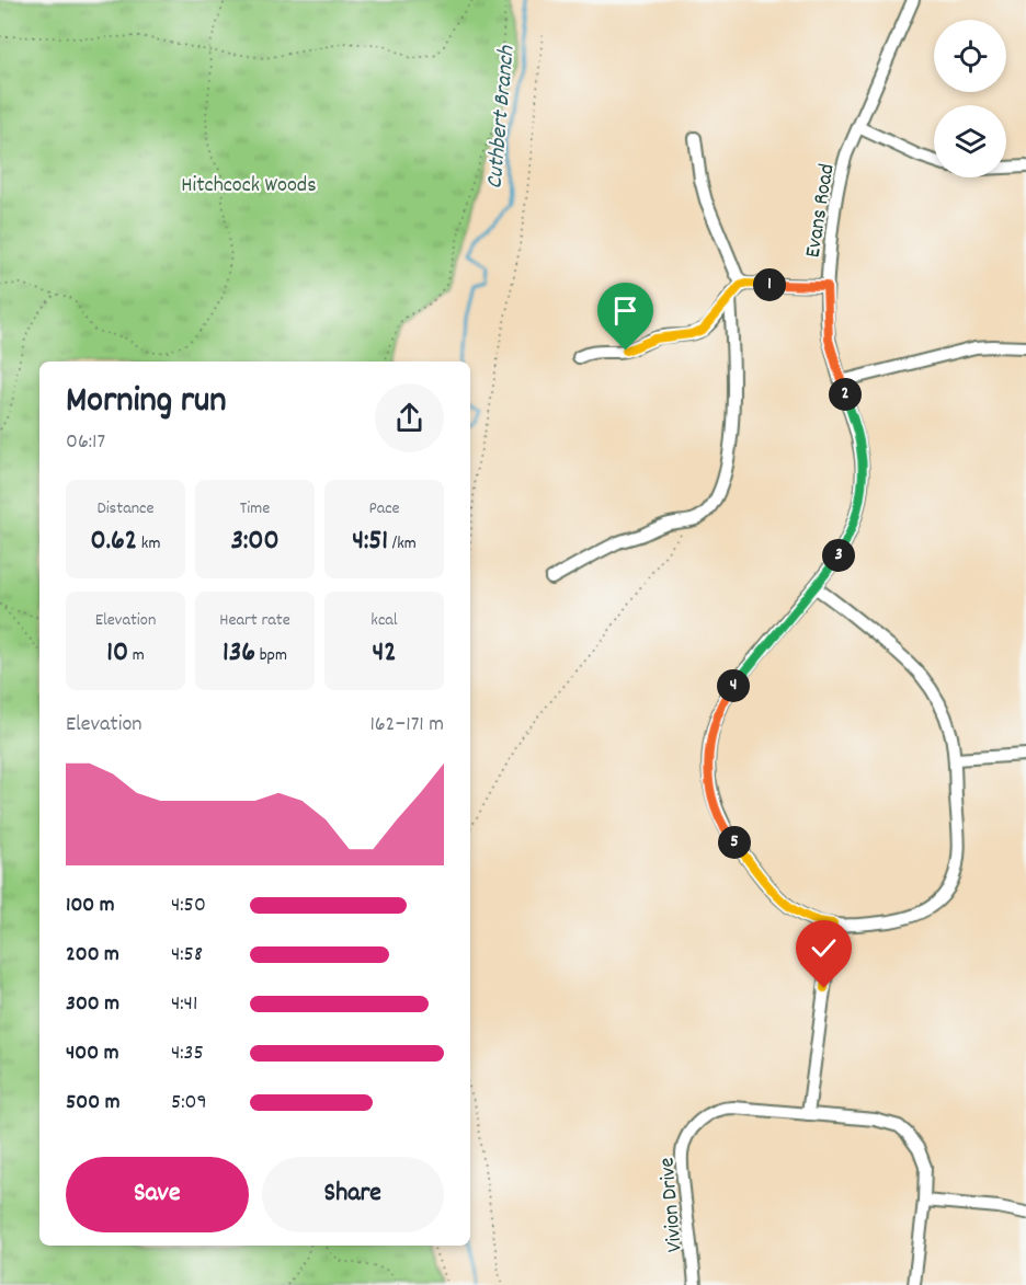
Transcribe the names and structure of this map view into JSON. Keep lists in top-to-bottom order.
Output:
{
  "streets": {
    "street": ["Evans Road", "Vivion Drive"]
  },
  "water": ["Cuthbert Branch"],
  "parks": ["Hitchcock Woods"],
  "page": {
    "pins": [
      "1",
      "2",
      "3",
      "4",
      "5"
    ],
    "heading": ["Morning run", "06:17"],
    "stats": [
      ["Distance", "0.62 km"],
      ["Time", "3:00"],
      ["Pace", "4:51 /km"],
      ["Elevation", "10 m"],
      ["Heart rate", "136 bpm"],
      ["kcal", "42"]
    ],
    "chart": ["Elevation", "162–171 m"],
    "list": [
      {
        "name": "100 m",
        "note": "4:50"
      },
      {
        "name": "200 m",
        "note": "4:58"
      },
      {
        "name": "300 m",
        "note": "4:41"
      },
      {
        "name": "400 m",
        "note": "4:35"
      },
      {
        "name": "500 m",
        "note": "5:09"
      }
    ],
    "buttons": ["Save", "Share"]
  }
}
